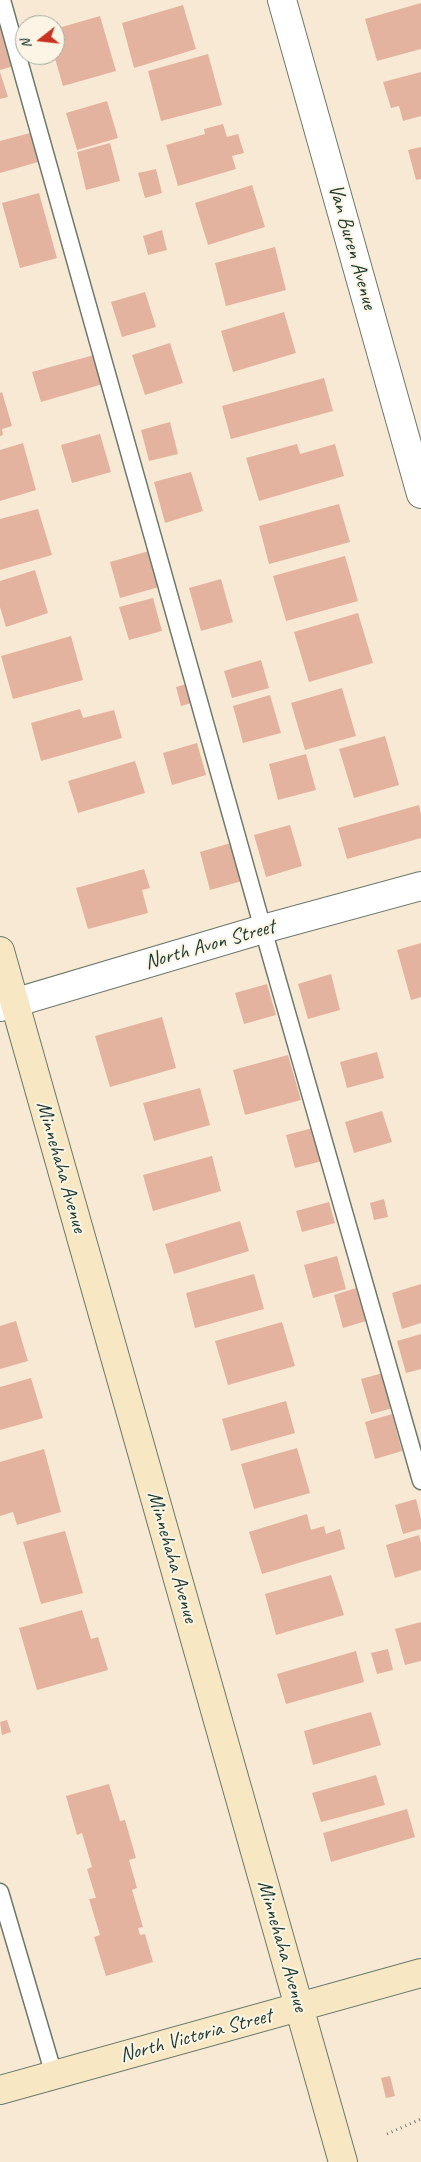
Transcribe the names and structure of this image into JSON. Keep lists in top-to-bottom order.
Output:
{
  "streets": {
    "street": [
      "Van Buren Avenue",
      "North Avon Street",
      "Minnehaha Avenue",
      "North Victoria Street"
    ]
  },
  "crossings": [
    ["North Avon Street", "Minnehaha Avenue"],
    ["Minnehaha Avenue", "North Victoria Street"]
  ],
  "north": "left"
}
